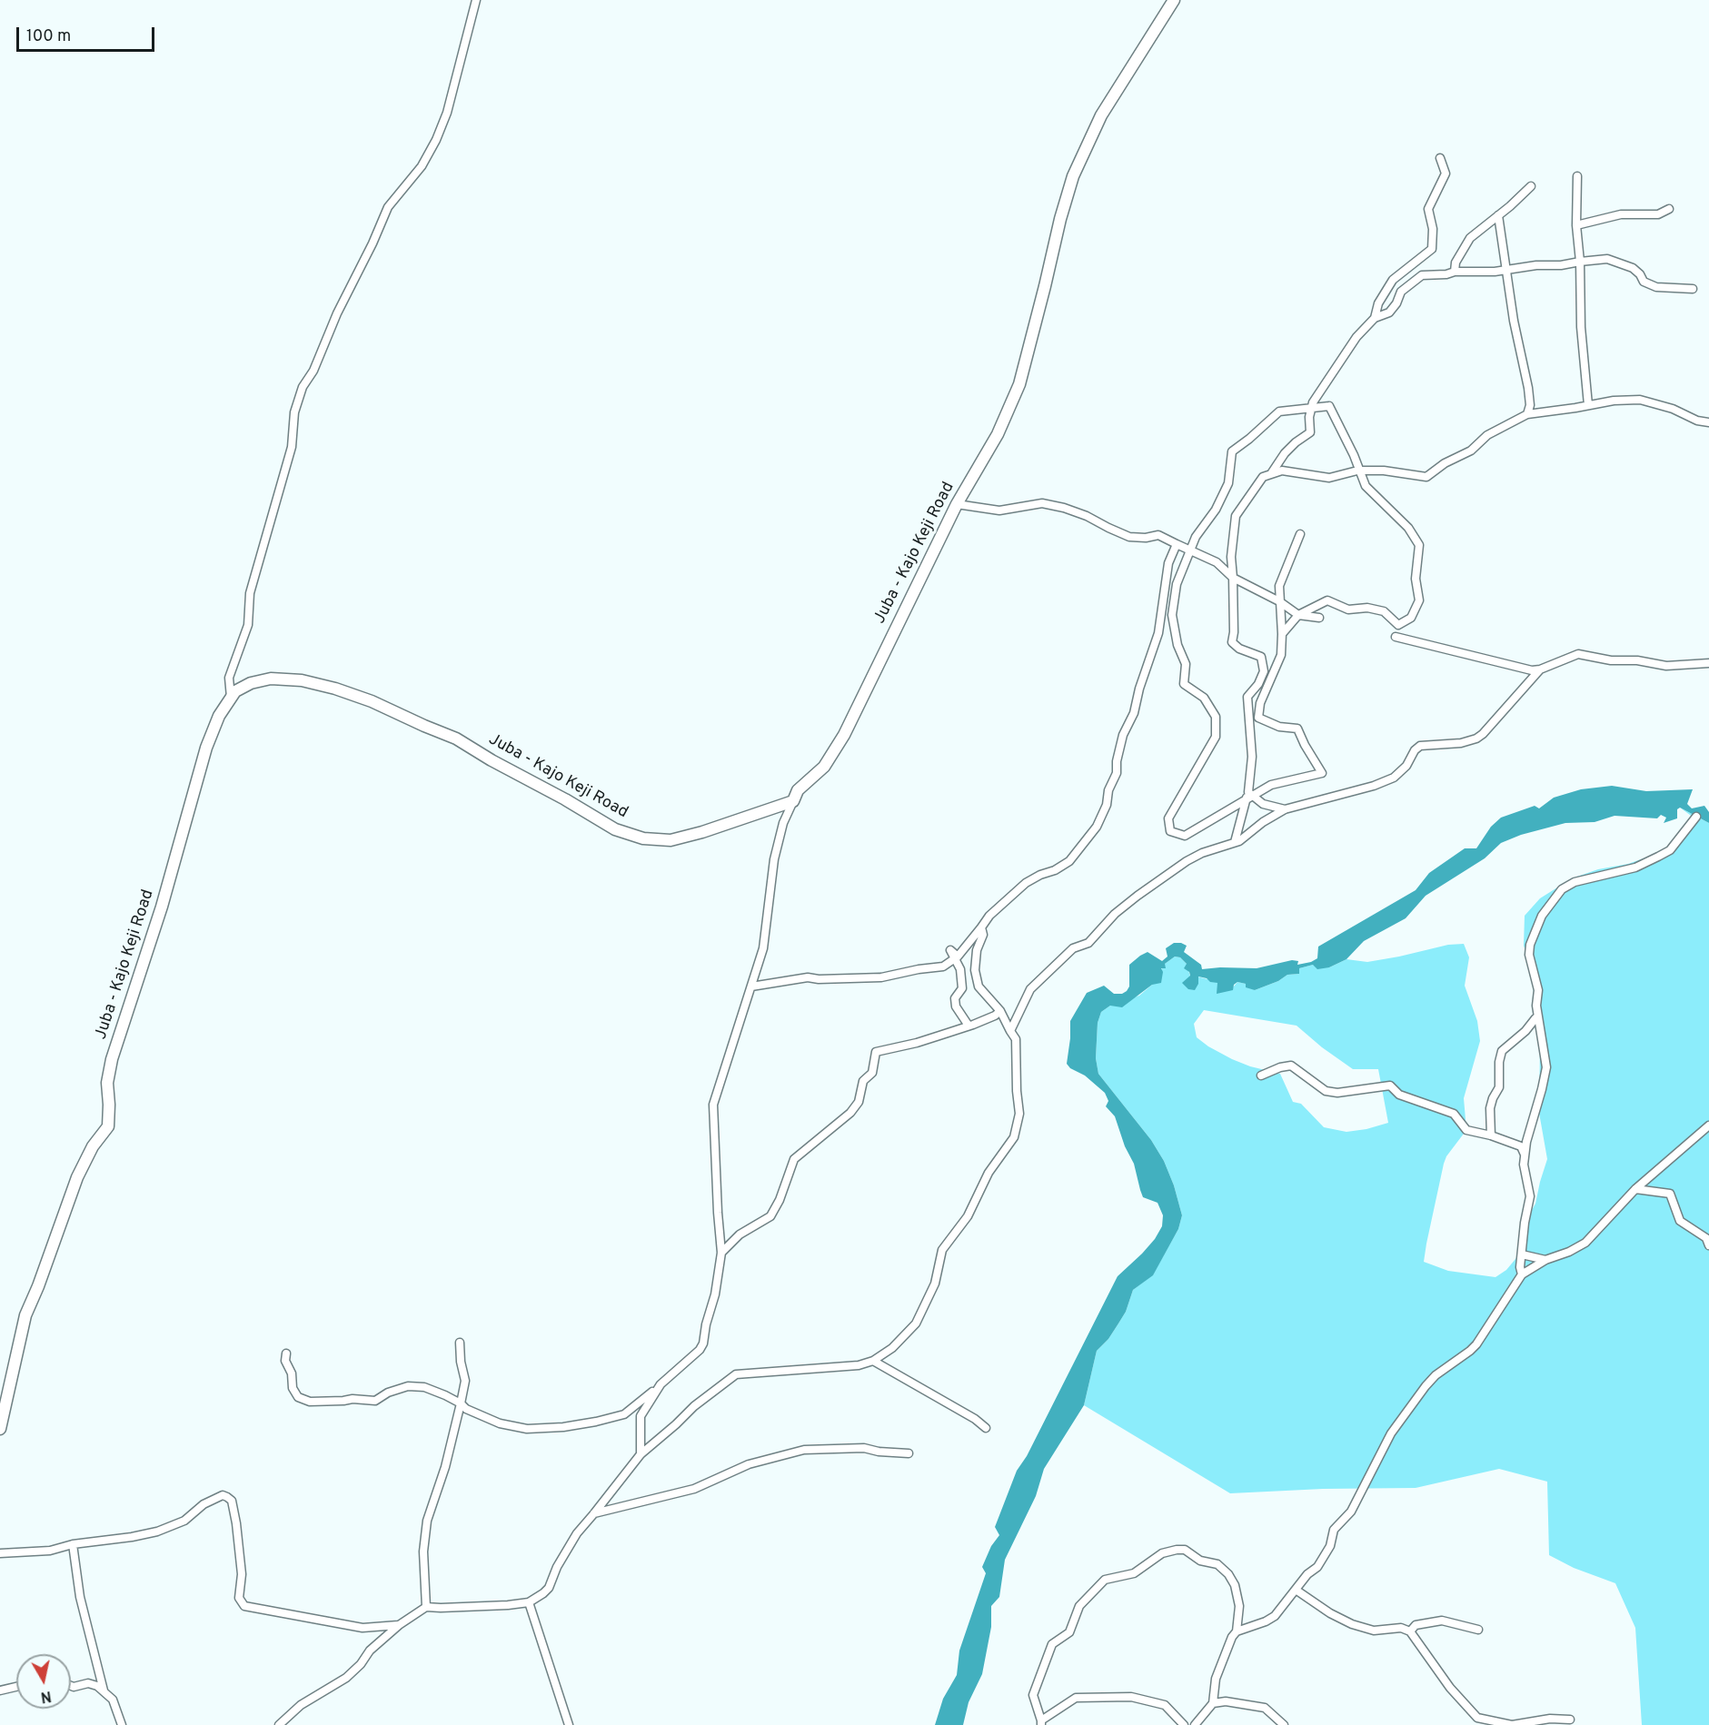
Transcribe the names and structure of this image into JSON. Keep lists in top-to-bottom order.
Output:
{
  "streets": {
    "main road": ["Juba - Kajo Keji Road"]
  },
  "scale_bar": "100 m",
  "north": "bottom"
}
